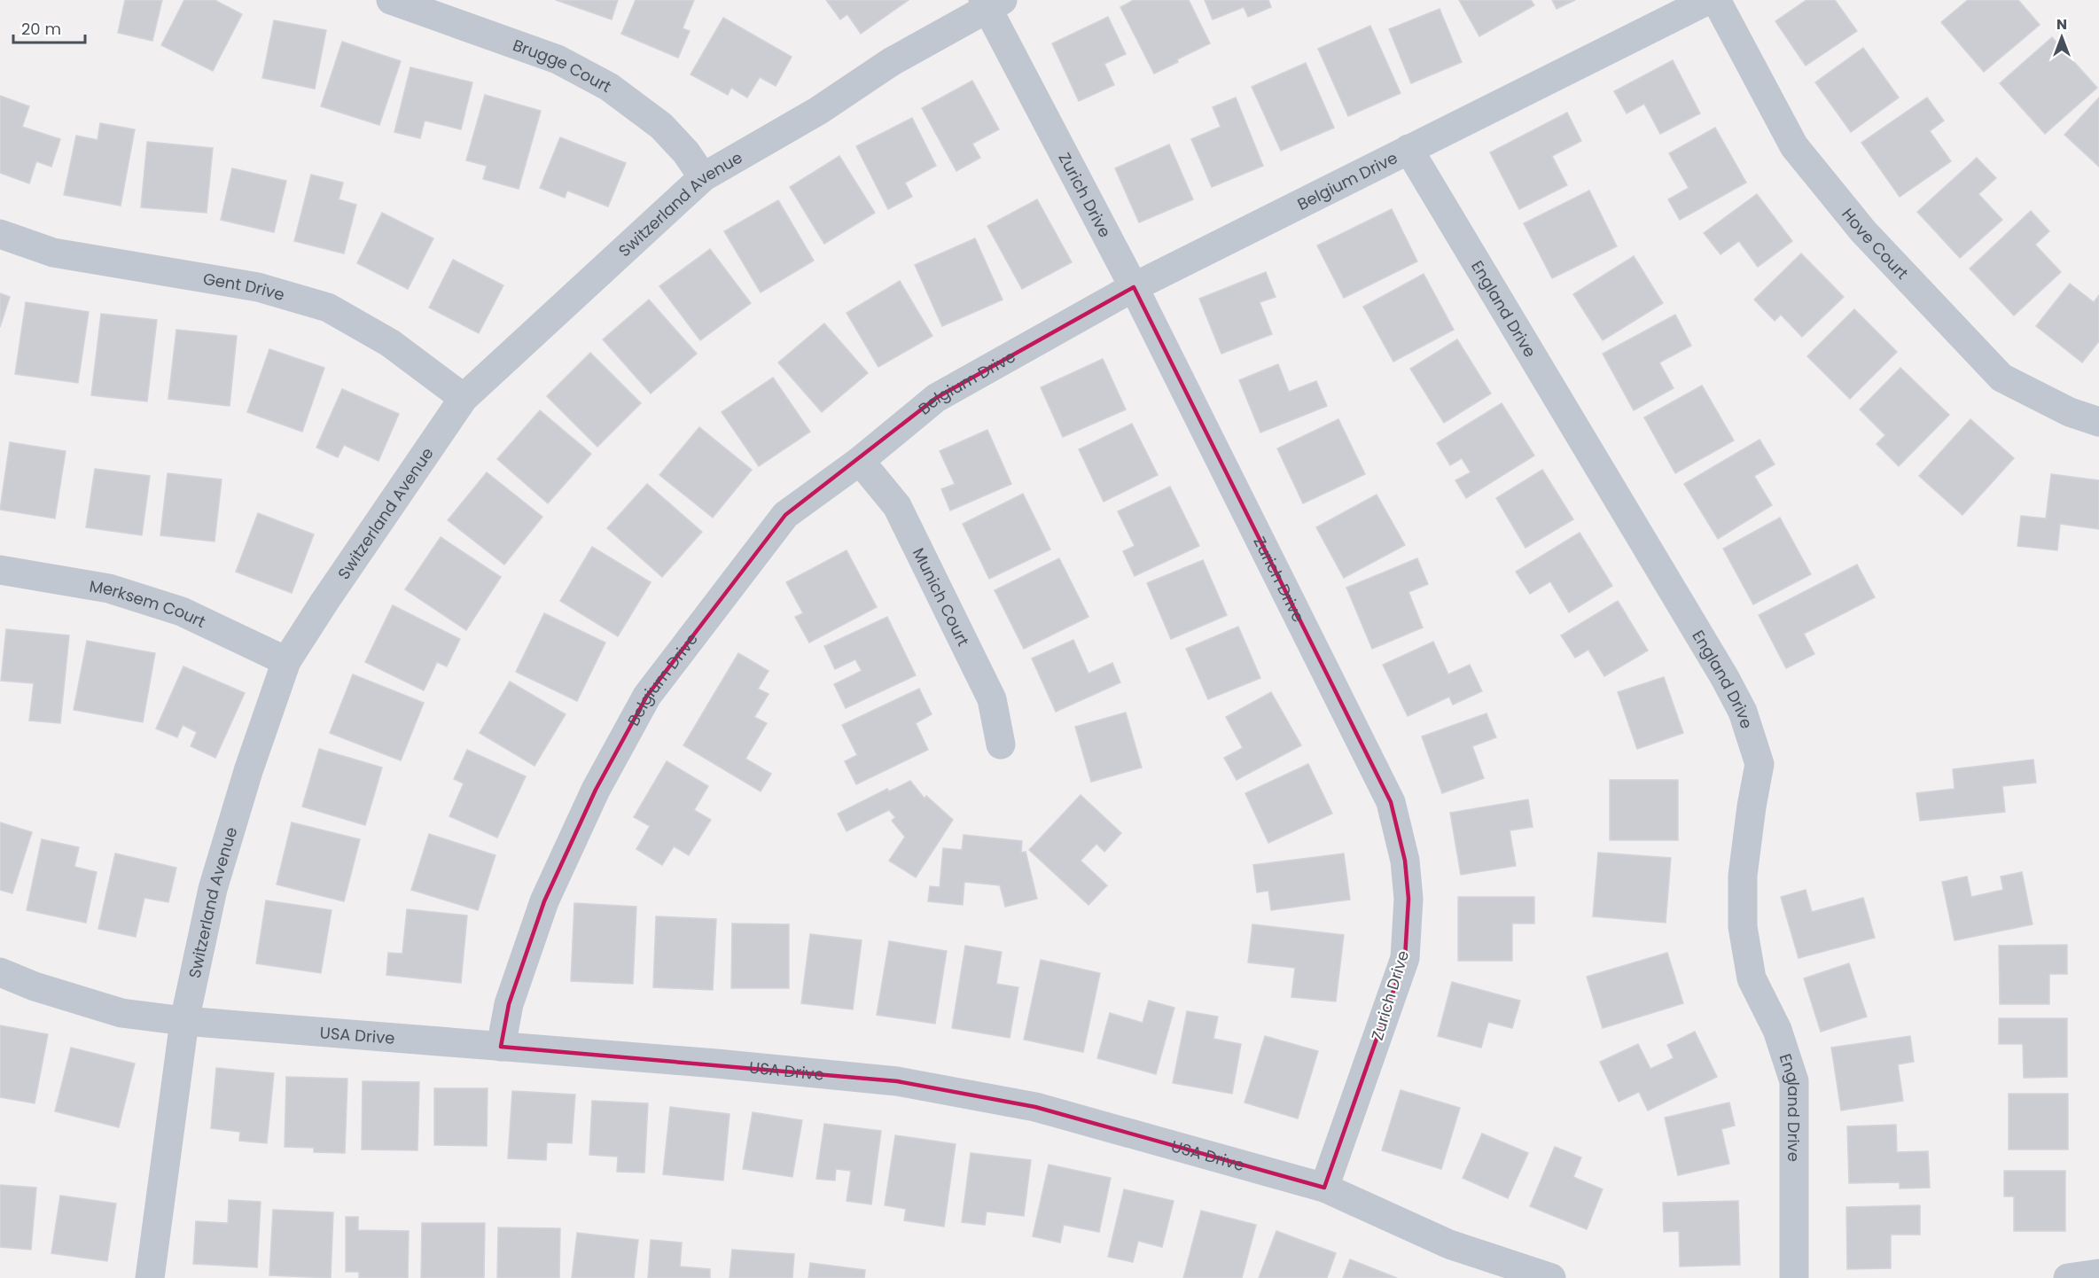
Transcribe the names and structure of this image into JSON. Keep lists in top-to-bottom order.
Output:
{
  "streets": {
    "street": [
      "Brugge Court",
      "Belgium Drive",
      "Zurich Drive",
      "Switzerland Avenue",
      "Hove Court",
      "Gent Drive",
      "England Drive",
      "Munich Court",
      "Merksem Court",
      "USA Drive"
    ]
  },
  "crossings": [
    ["Brugge Court", "Switzerland Avenue"],
    ["Belgium Drive", "Zurich Drive"],
    ["Belgium Drive", "England Drive"],
    ["Belgium Drive", "Munich Court"],
    ["Belgium Drive", "USA Drive"],
    ["Zurich Drive", "Switzerland Avenue"],
    ["Zurich Drive", "USA Drive"],
    ["Switzerland Avenue", "Gent Drive"],
    ["Switzerland Avenue", "Merksem Court"],
    ["Switzerland Avenue", "USA Drive"]
  ],
  "scale_bar": "20 m",
  "north": "top"
}
